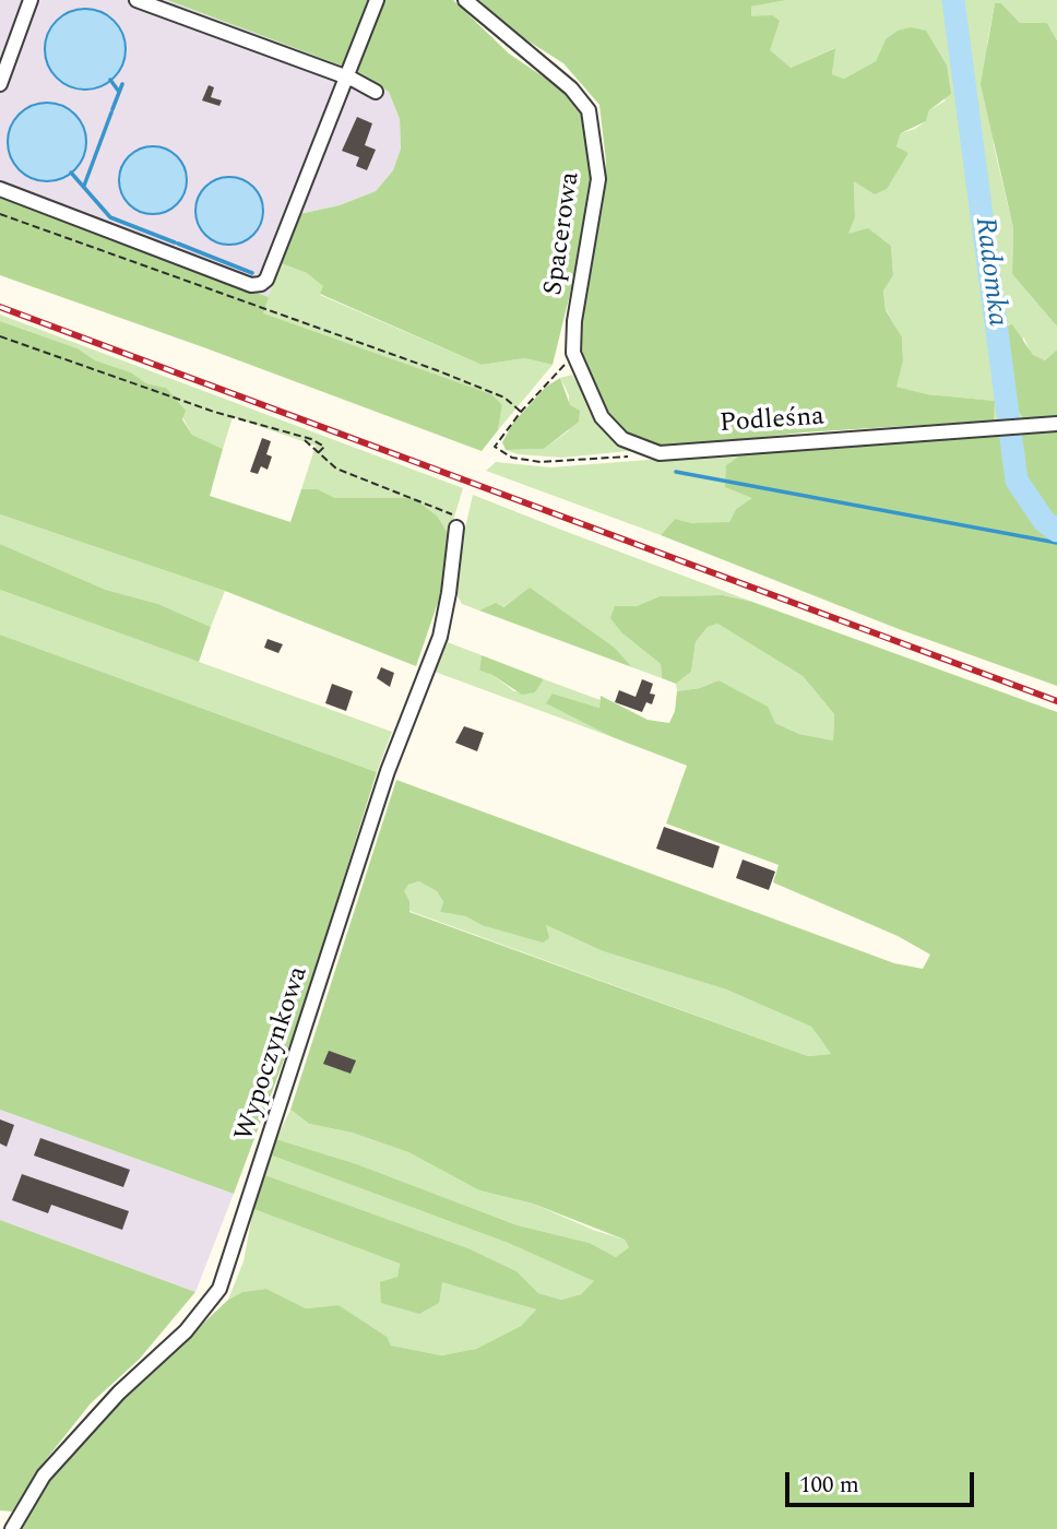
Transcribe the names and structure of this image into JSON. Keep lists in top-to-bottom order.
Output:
{
  "streets": {
    "street": ["Spacerowa", "Podleśna", "Wypoczynkowa"]
  },
  "crossings": [
    ["Spacerowa", "Podleśna"]
  ],
  "water": ["Radomka"],
  "scale_bar": "100 m"
}
